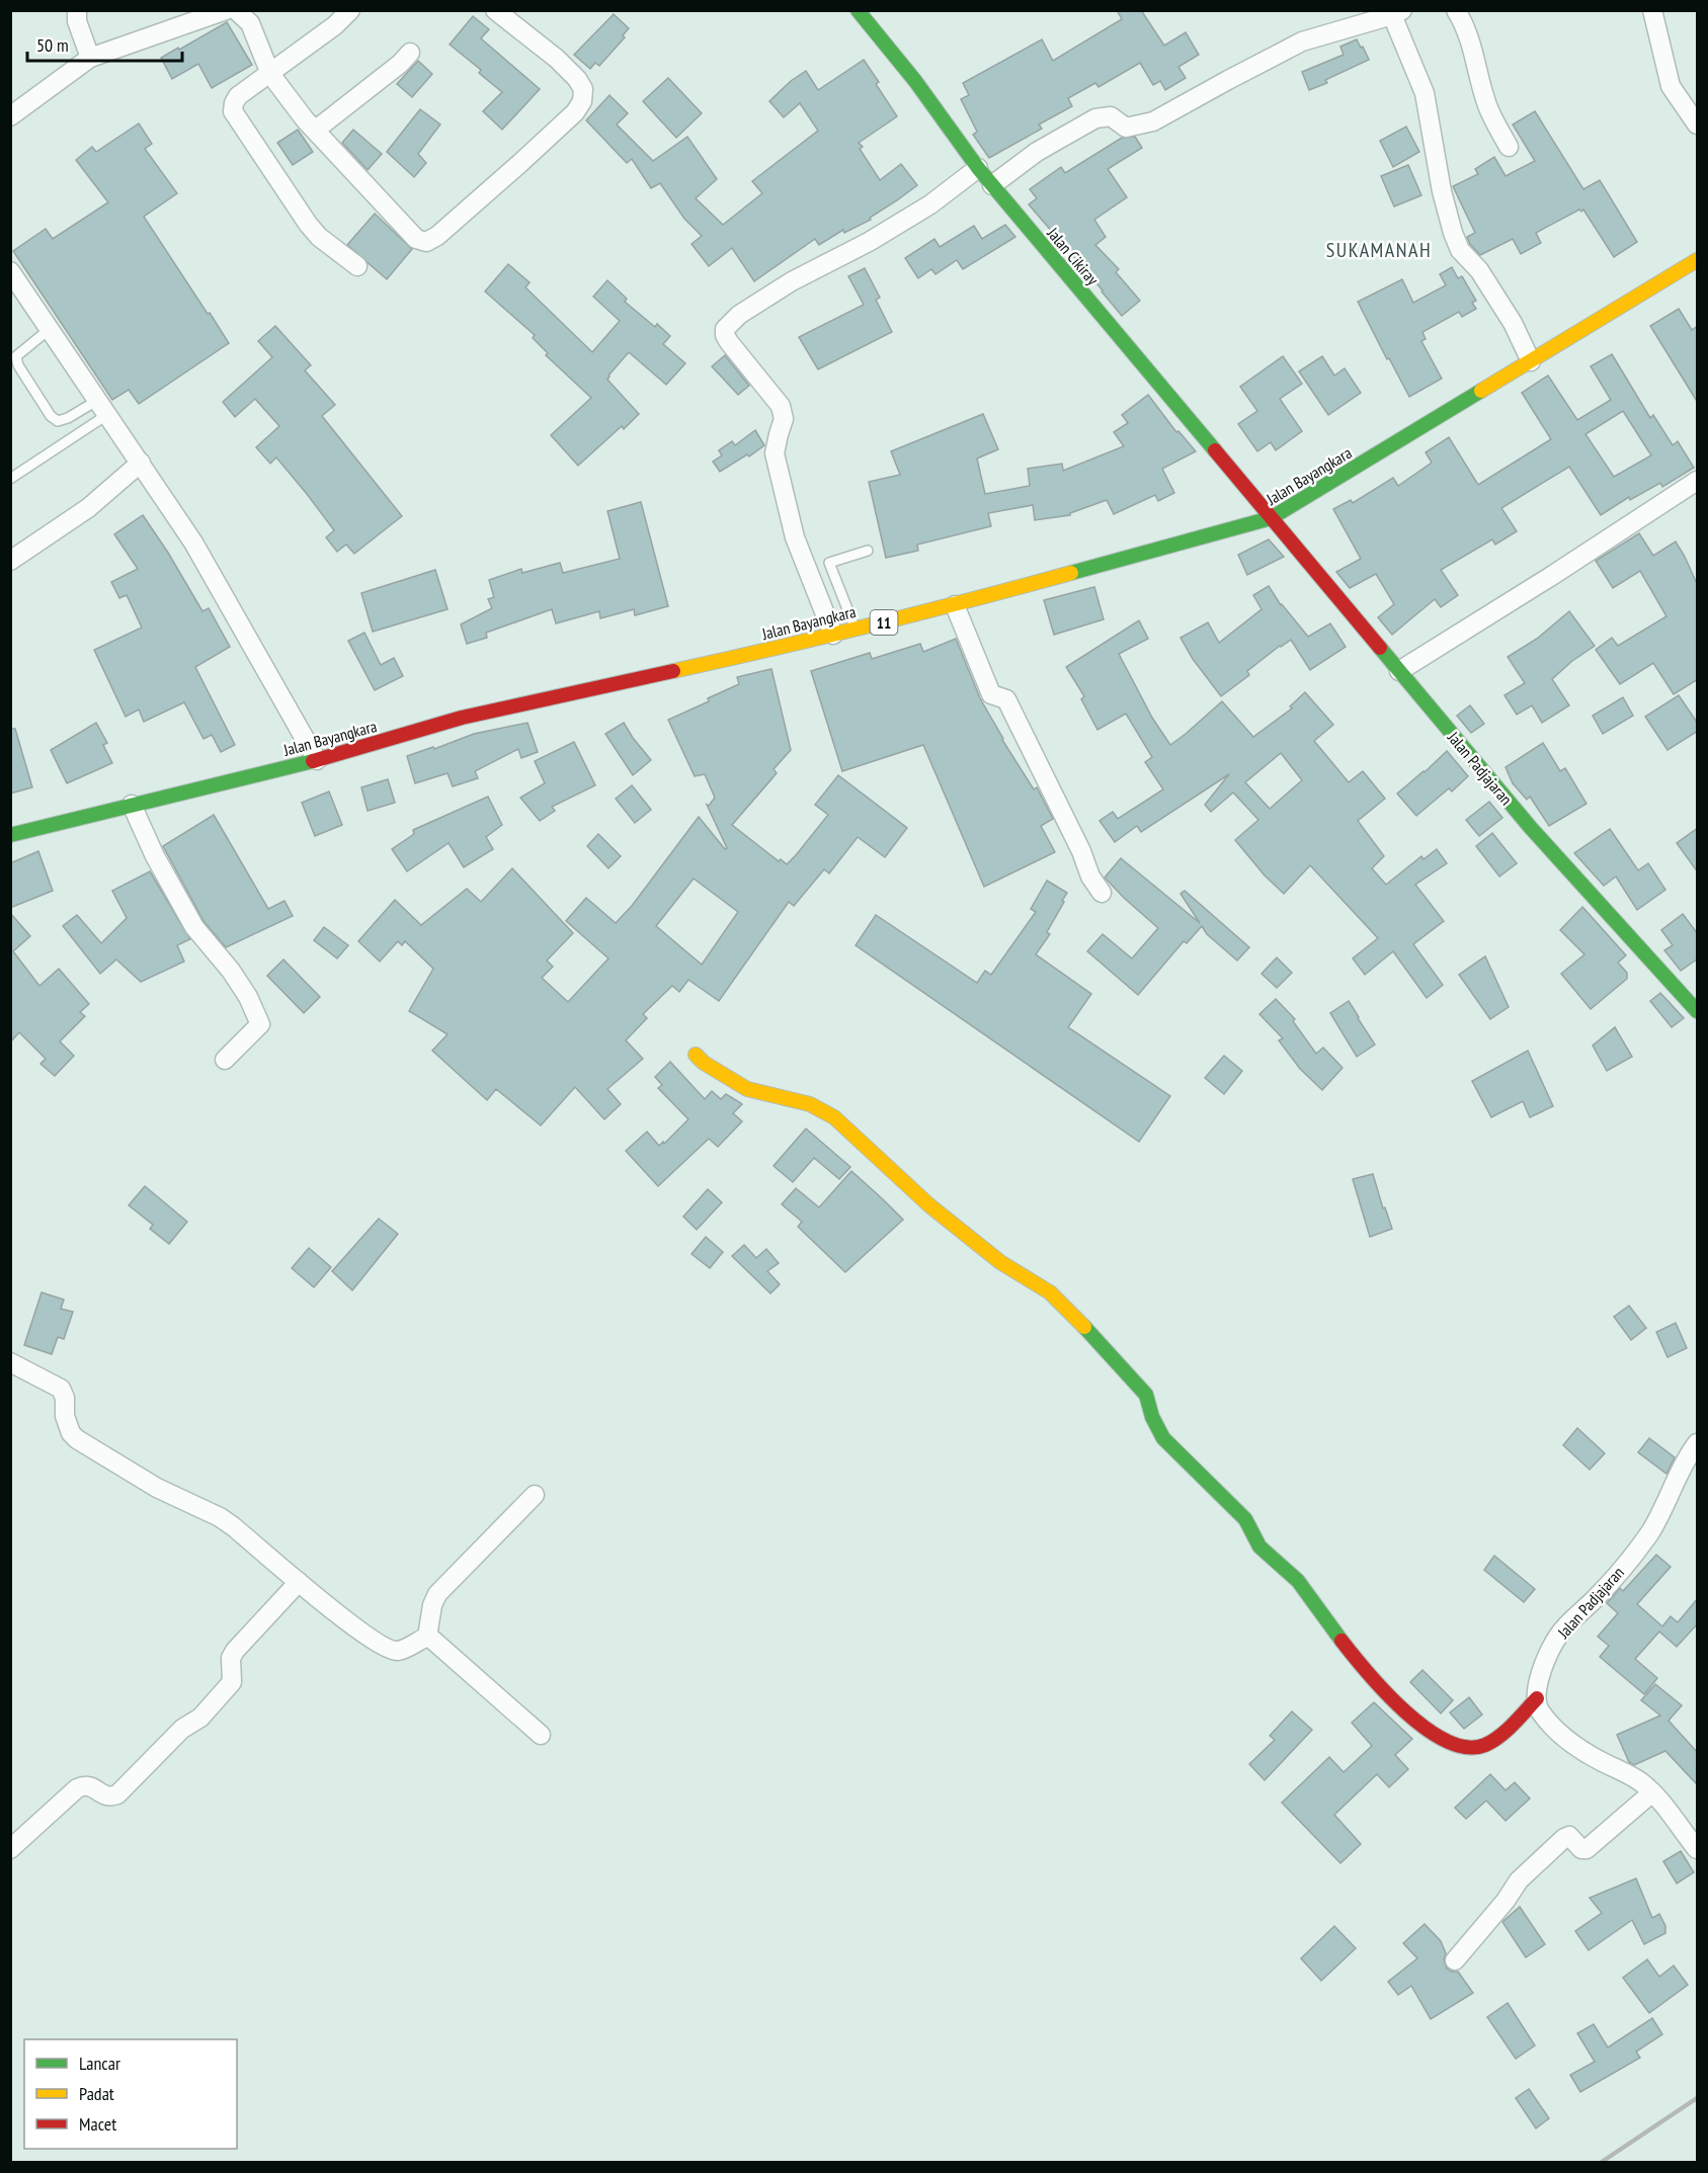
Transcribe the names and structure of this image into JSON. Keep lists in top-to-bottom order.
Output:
{
  "streets": {
    "main road": [
      "Jalan Cikiray",
      "Jalan Bayangkara",
      "11",
      "Jalan Padjajaran"
    ]
  },
  "crossings": [
    ["Jalan Cikiray", "Jalan Bayangkara"],
    ["Jalan Cikiray", "Jalan Padjajaran"],
    ["Jalan Bayangkara", "Jalan Padjajaran"]
  ],
  "districts": ["SUKAMANAH"],
  "legend": ["Lancar", "Padat", "Macet"],
  "scale_bar": "50 m"
}
